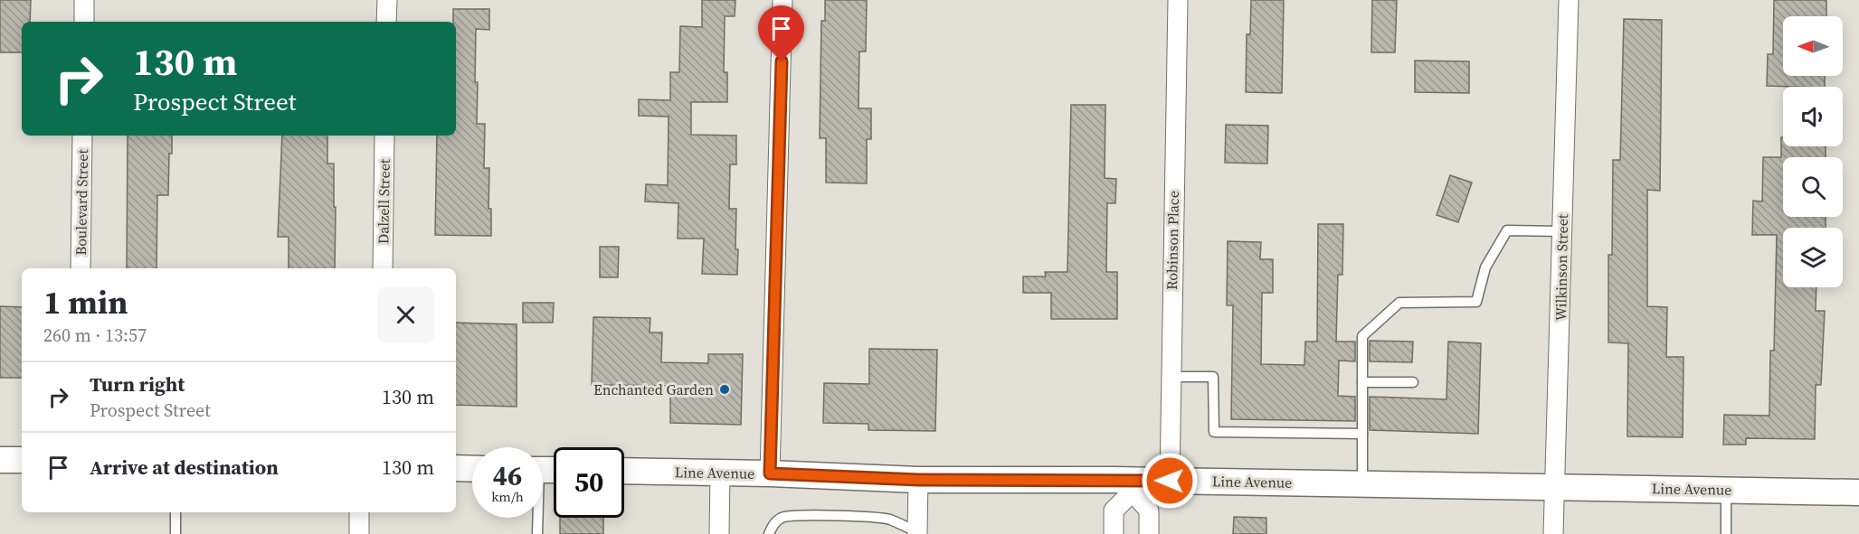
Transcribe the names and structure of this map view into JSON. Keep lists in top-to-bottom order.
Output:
{
  "streets": {
    "main road": ["Line Avenue"],
    "street": [
      "Dalzell Street",
      "Boulevard Street",
      "Robinson Place",
      "Wilkinson Street"
    ]
  },
  "crossings": [
    ["Robinson Place", "Line Avenue"],
    ["Wilkinson Street", "Line Avenue"]
  ],
  "places": ["Enchanted Garden"],
  "north": "left",
  "page": {
    "turn": ["130 m", "Prospect Street"],
    "heading": ["1 min", "260 m · 13:57"],
    "list": [
      {
        "name": "Turn right",
        "note": "Prospect Street",
        "value": "130 m"
      },
      {
        "name": "Arrive at destination",
        "value": "130 m"
      }
    ],
    "speed": "46 km/h",
    "limit": "50"
  }
}
